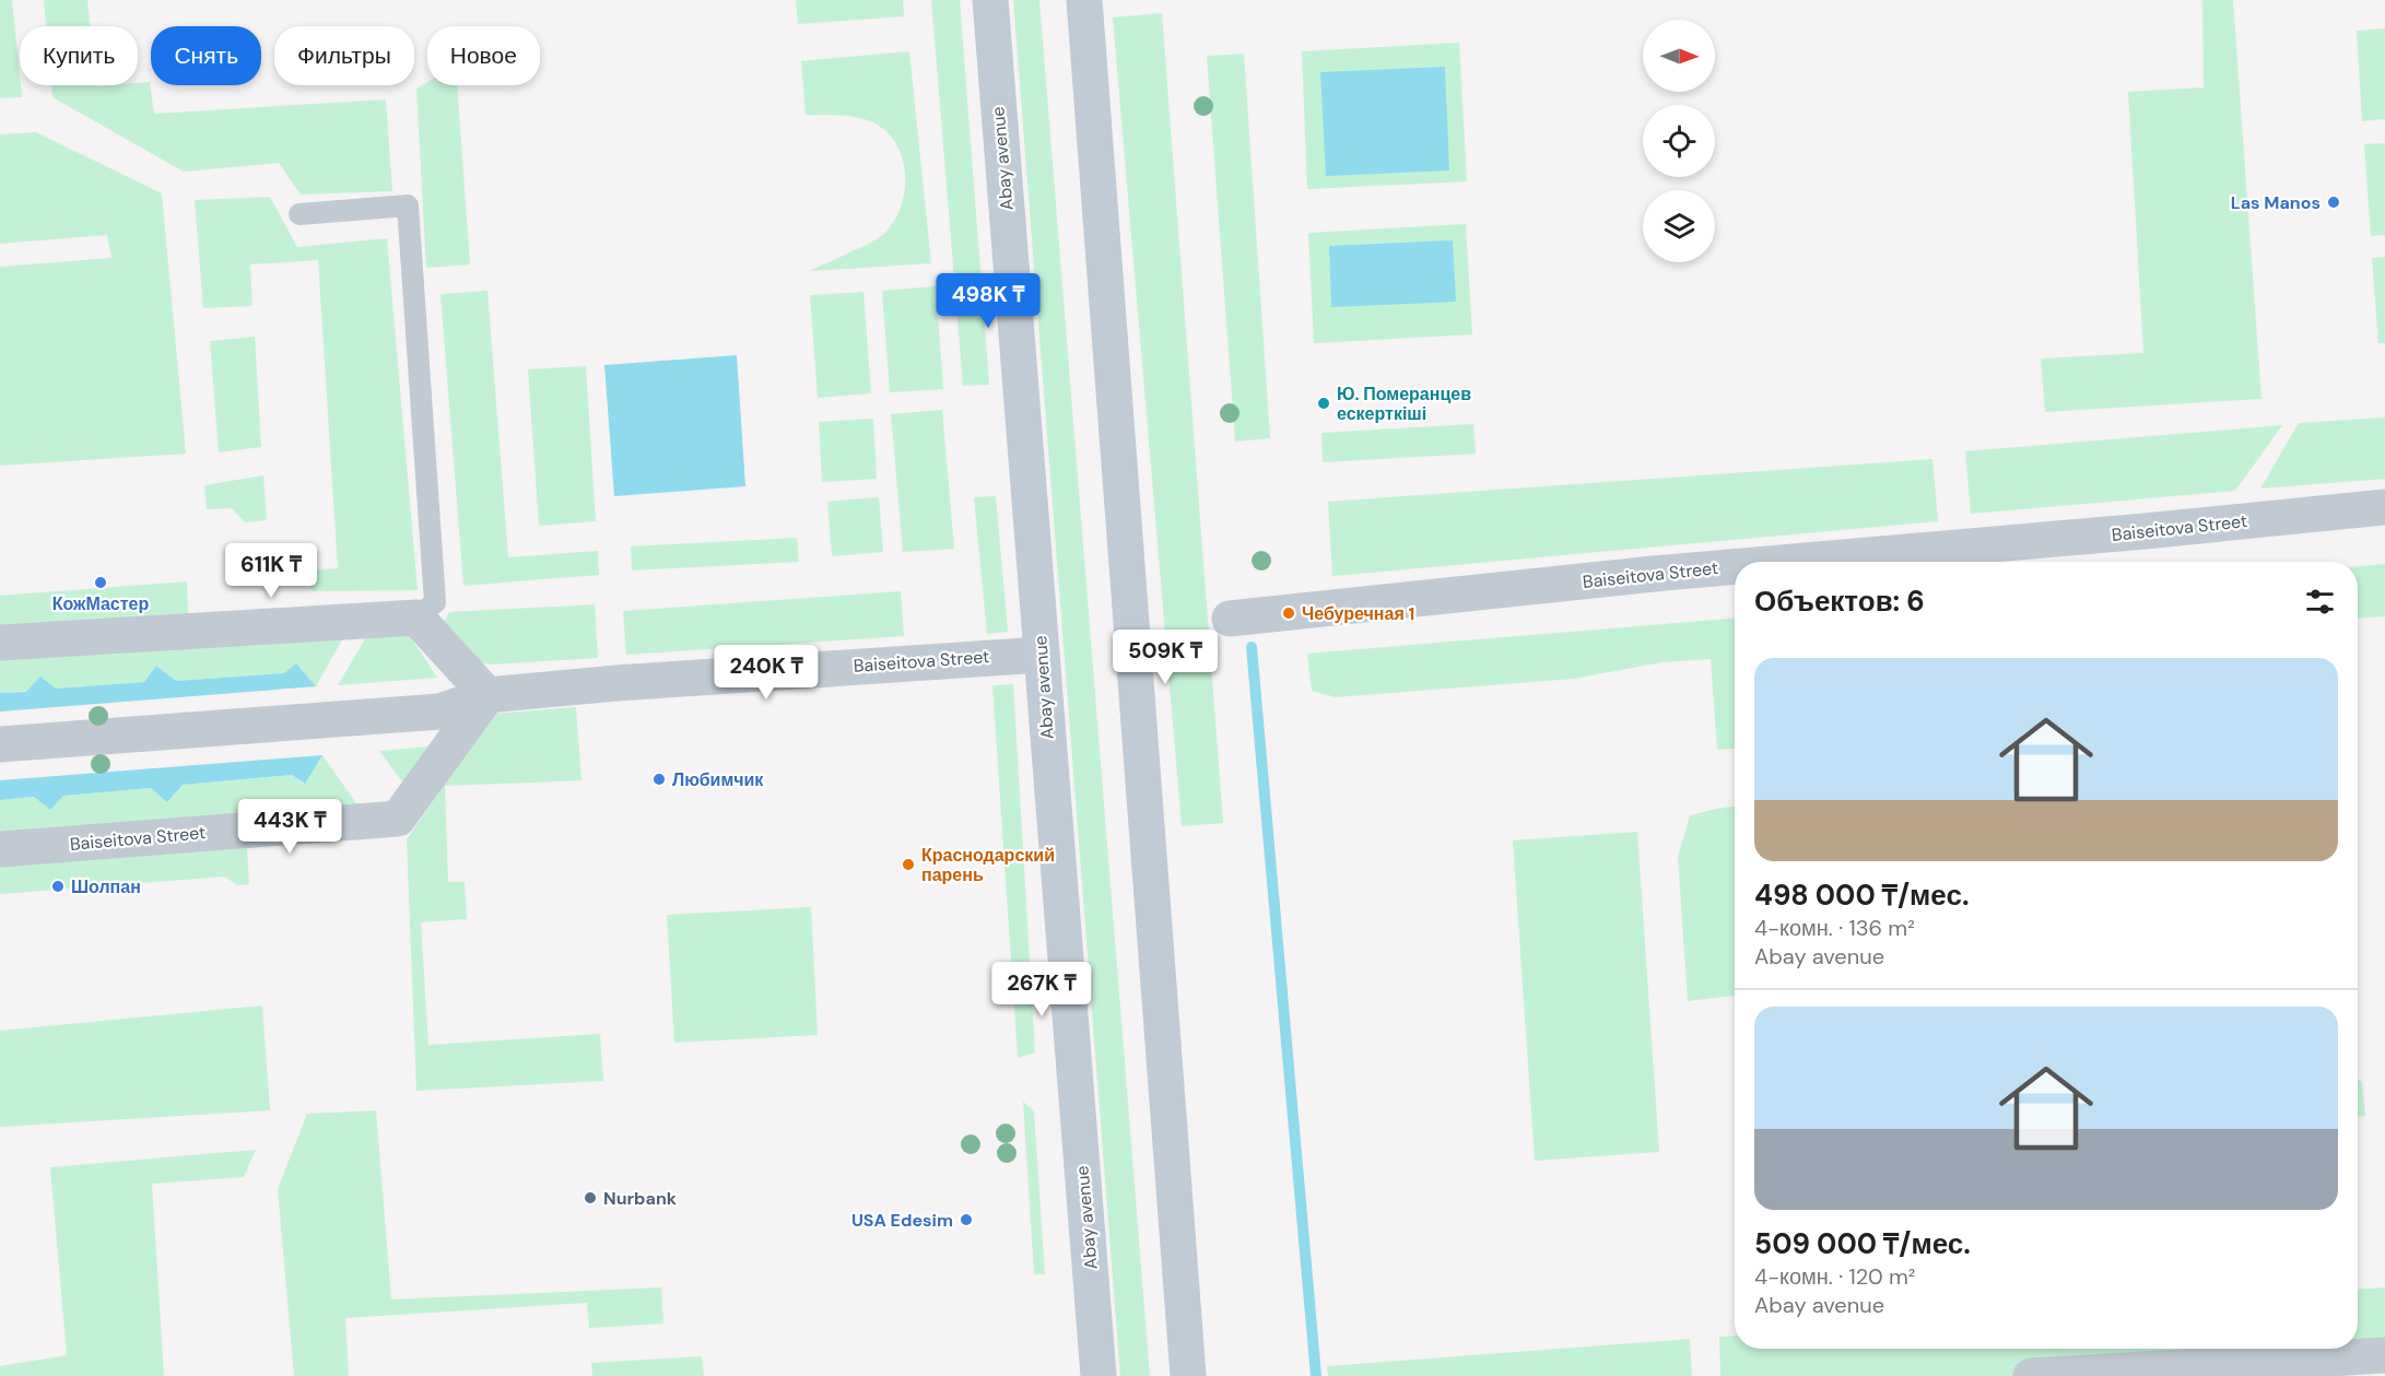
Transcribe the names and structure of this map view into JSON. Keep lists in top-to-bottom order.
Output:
{
  "streets": {
    "main road": ["Abay avenue"],
    "street": ["Baiseitova Street"]
  },
  "crossings": [
    ["Abay avenue", "Baiseitova Street"]
  ],
  "places": [
    "Las Manos",
    "Ю. Померанцев ескерткіші",
    "КожМастер",
    "Чебуречная 1",
    "Любимчик",
    "Краснодарский парень",
    "Шолпан",
    "Nurbank",
    "USA Edesim"
  ],
  "north": "right",
  "page": {
    "chip": [
      "Купить",
      "Снять",
      "Фильтры",
      "Новое"
    ],
    "price": [
      "498K ₸",
      "611K ₸",
      "509K ₸",
      "240K ₸",
      "443K ₸",
      "267K ₸"
    ],
    "heading": "Объектов: 6",
    "list": [
      {
        "name": "498 000 ₸/мес.",
        "note": "4-комн. · 136 m² · Abay avenue"
      },
      {
        "name": "509 000 ₸/мес.",
        "note": "4-комн. · 120 m² · Abay avenue"
      }
    ]
  }
}
